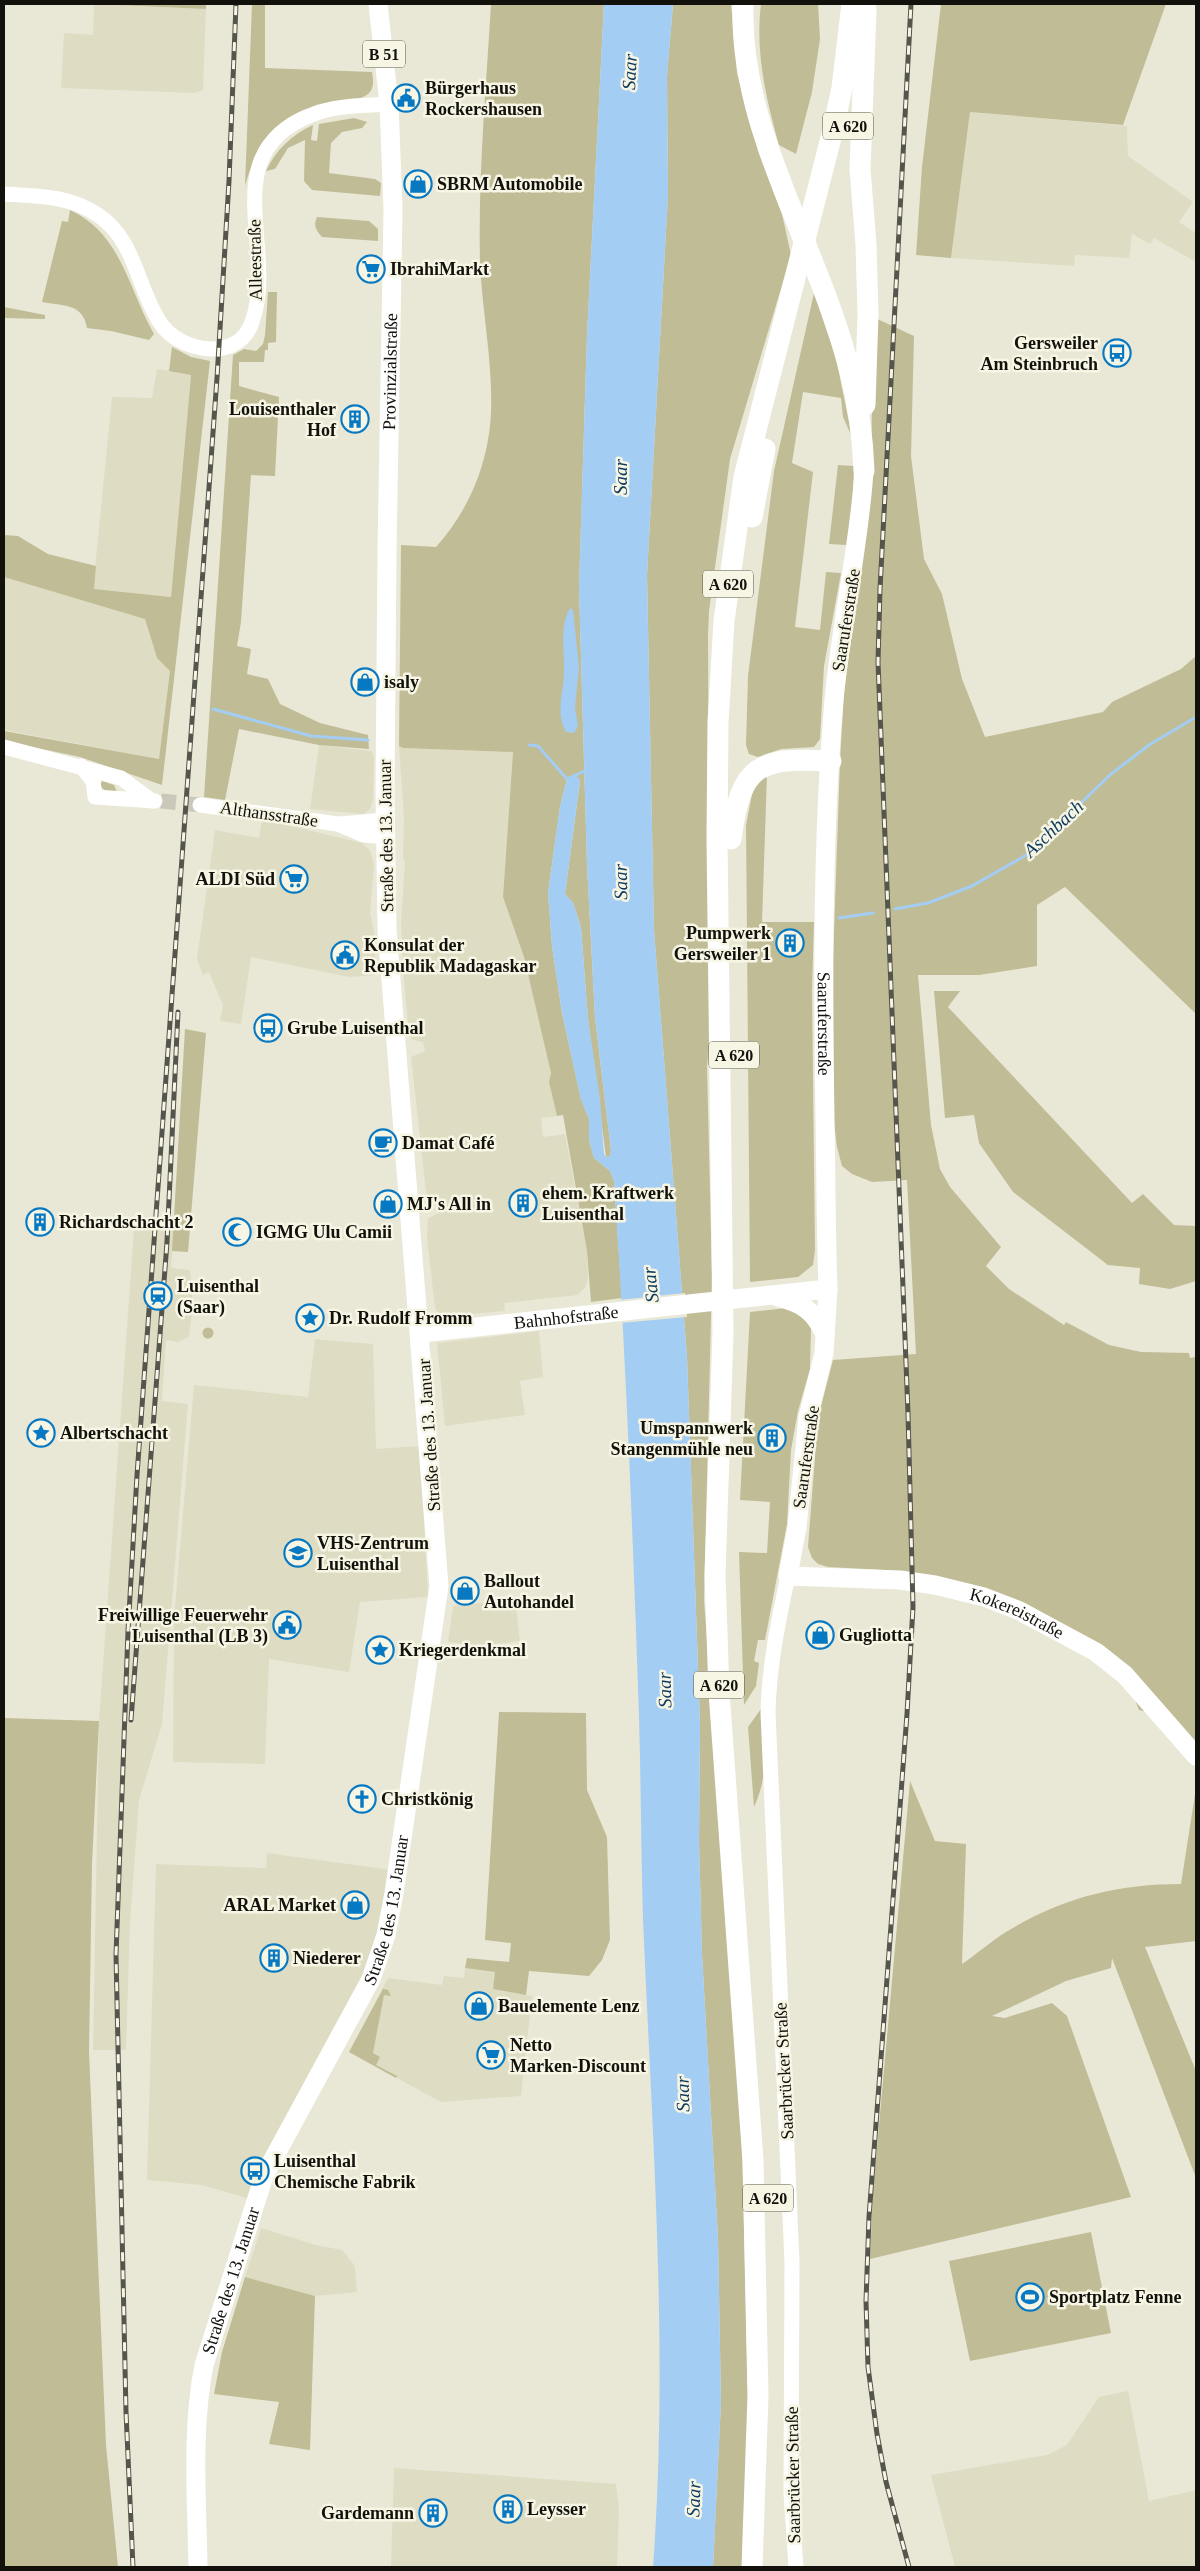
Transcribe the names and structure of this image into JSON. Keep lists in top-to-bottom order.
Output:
{
  "streets": {
    "highway": ["A 620"],
    "main road": [
      "B 51",
      "Provinzialstraße",
      "Saaruferstraße",
      "Straße des 13. Januar",
      "Bahnhofstraße",
      "Kokereistraße"
    ],
    "street": ["Alleestraße", "Althansstraße", "Saarbrücker Straße"]
  },
  "crossings": [
    ["Alleestraße", "Provinzialstraße"],
    ["Provinzialstraße", "Straße des 13. Januar"],
    ["Saaruferstraße", "Bahnhofstraße"],
    ["Saaruferstraße", "Kokereistraße"],
    ["Saaruferstraße", "Saarbrücker Straße"],
    ["Althansstraße", "Straße des 13. Januar"],
    ["Straße des 13. Januar", "Bahnhofstraße"],
    ["Kokereistraße", "Saarbrücker Straße"]
  ],
  "water": ["Saar", "Aschbach"],
  "places": {
    "public building": ["Bürgerhaus Rockershausen", "Konsulat der Republik Madagaskar", "Freiwillige Feuerwehr Luisenthal (LB 3)"],
    "shop": [
      "SBRM Automobile",
      "isaly",
      "MJ's All in",
      "Ballout Autohandel",
      "Gugliotta",
      "ARAL Market",
      "Bauelemente Lenz"
    ],
    "supermarket": ["IbrahiMarkt", "ALDI Süd", "Netto Marken-Discount"],
    "bus stop": ["Gersweiler Am Steinbruch", "Grube Luisenthal", "Luisenthal Chemische Fabrik"],
    "building": [
      "Louisenthaler Hof",
      "Pumpwerk Gersweiler 1",
      "ehem. Kraftwerk Luisenthal",
      "Richardschacht 2",
      "Umspannwerk Stangenmühle neu",
      "Niederer",
      "Leysser",
      "Gardemann"
    ],
    "cafe": ["Damat Café"],
    "mosque": ["IGMG Ulu Camii"],
    "station": ["Luisenthal (Saar)"],
    "place": ["Dr. Rudolf Fromm", "Albertschacht", "Kriegerdenkmal"],
    "school or university": ["VHS-Zentrum Luisenthal"],
    "church": ["Christkönig"],
    "sports": ["Sportplatz Fenne"]
  }
}
